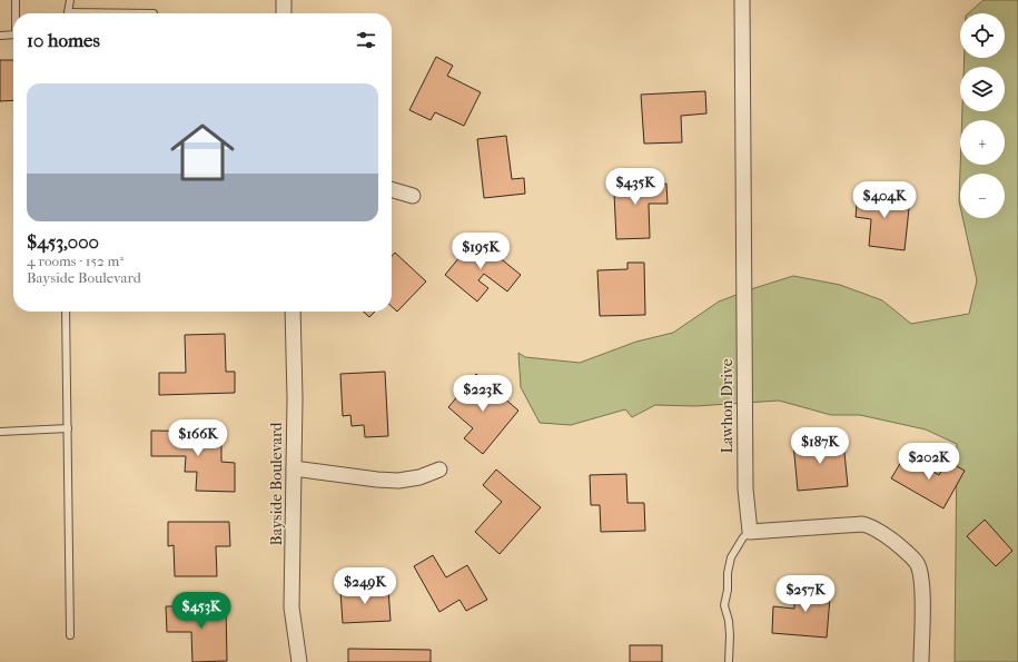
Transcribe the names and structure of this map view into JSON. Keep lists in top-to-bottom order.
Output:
{
  "streets": {
    "street": ["Lawhon Drive", "Bayside Boulevard"]
  },
  "page": {
    "map_buttons": ["+", "−"],
    "heading": "10 homes",
    "list": [
      {
        "name": "$453,000",
        "note": "4 rooms · 152 m² · Bayside Boulevard"
      }
    ],
    "price": [
      "$435K",
      "$404K",
      "$195K",
      "$223K",
      "$166K",
      "$187K",
      "$202K",
      "$249K",
      "$257K",
      "$453K"
    ]
  }
}
